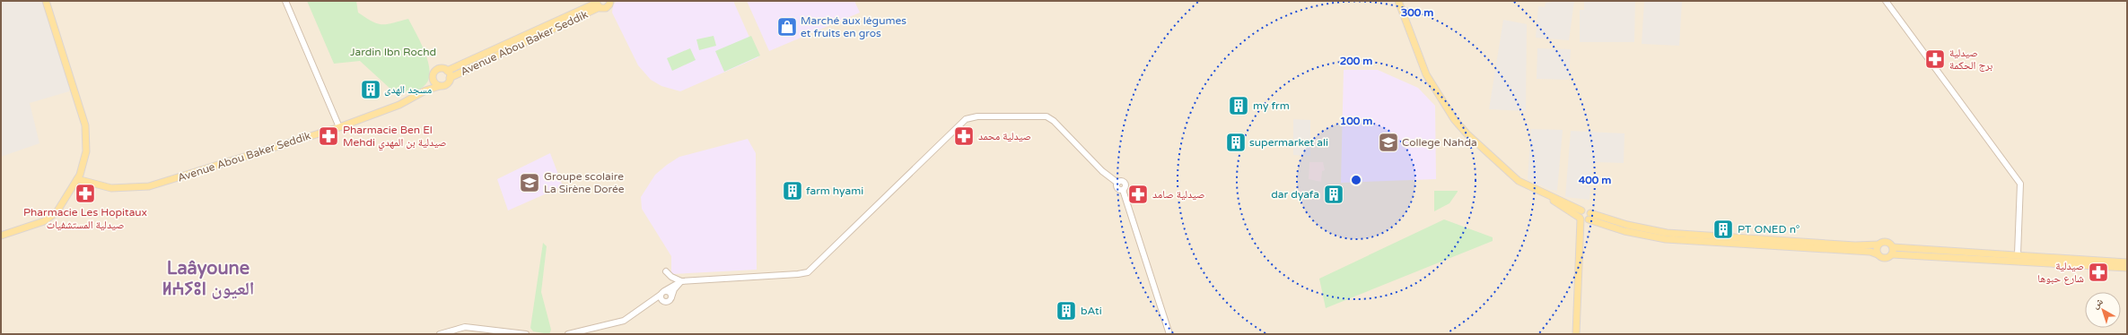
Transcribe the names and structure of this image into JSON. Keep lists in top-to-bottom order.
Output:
{
  "streets": {
    "main road": ["Avenue Abou Baker Seddik"]
  },
  "districts": ["Laâyoune ⵍⵄⵢⵓⵏ العيون"],
  "parks": ["Jardin Ibn Rochd"],
  "places": {
    "shop": ["Marché aux légumes et fruits en gros"],
    "pharmacy": [
      "صيدلية برج الحكمة",
      "Pharmacie Ben El Mehdi صيدلية بن المهدي",
      "صيدلية محمد",
      "Pharmacie Les Hopitaux صيدلية المستشفيات",
      "صيدلية صامد",
      "صيدلية شارع حبوها"
    ],
    "building": [
      "مسجد الهدى",
      "my frm",
      "supermarket ali",
      "farm hyami",
      "dar dyafa",
      "PT ONED n°",
      "bAti"
    ],
    "school or university": ["College Nahda", "Groupe scolaire La Sirène Dorée"]
  },
  "north": "top left",
  "rings": [
    "300 m",
    "200 m",
    "100 m",
    "400 m"
  ]
}
